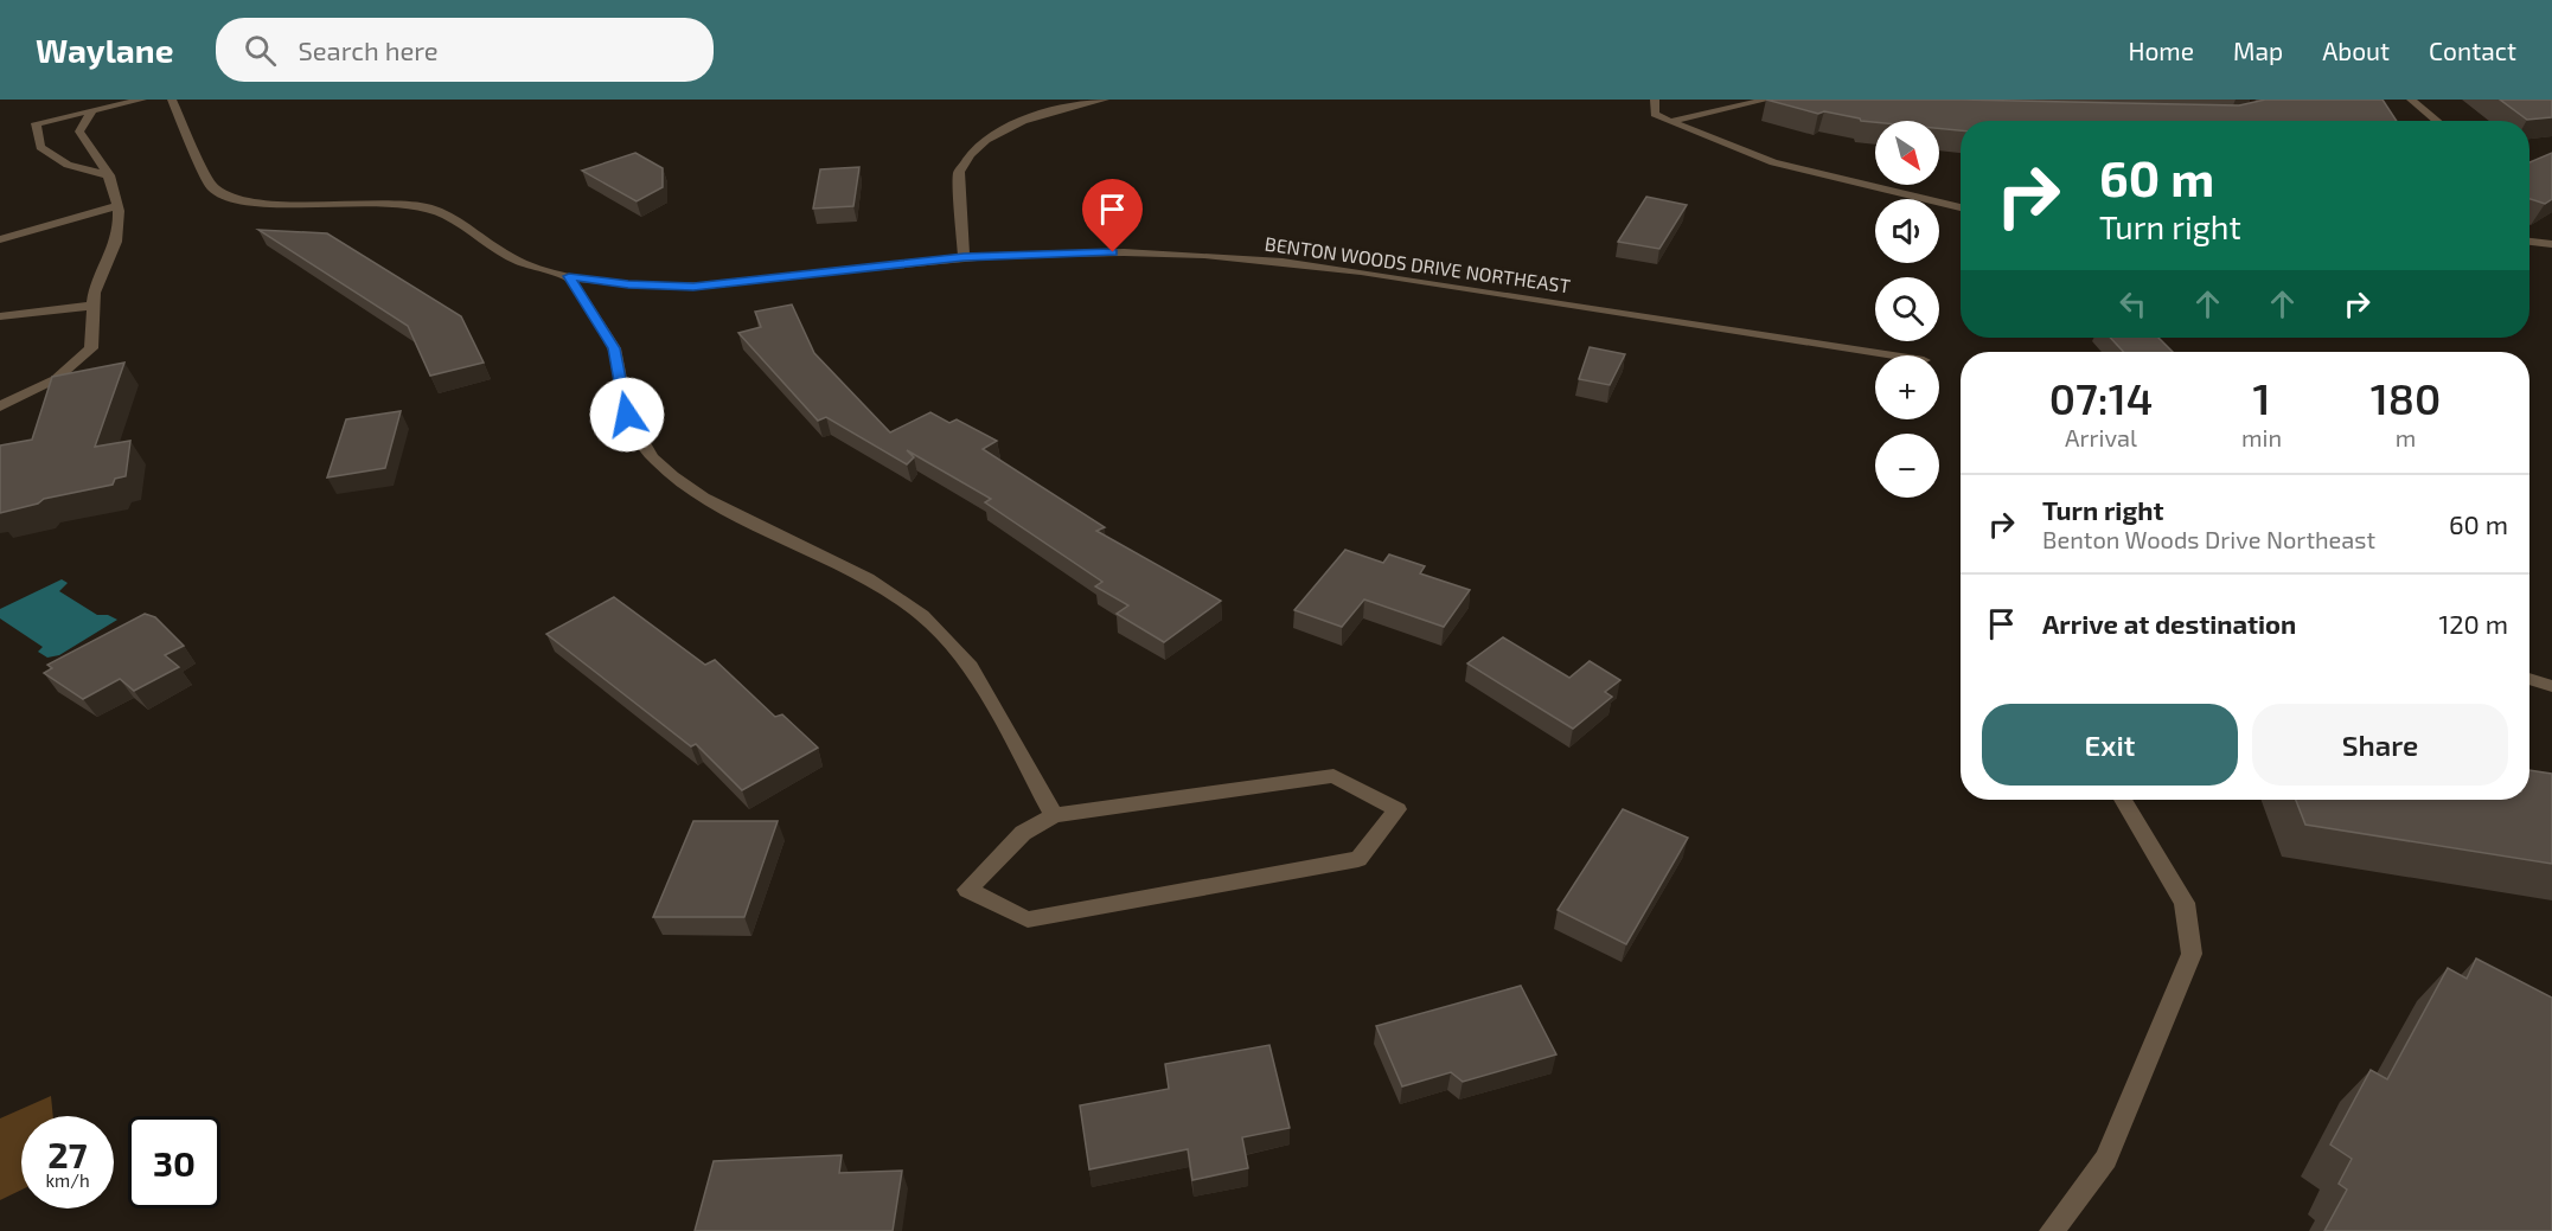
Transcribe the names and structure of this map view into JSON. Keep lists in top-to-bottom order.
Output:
{
  "streets": {
    "street": ["BENTON WOODS DRIVE NORTHEAST"]
  },
  "north": "bottom right",
  "page": {
    "header": "Waylane",
    "search": "Search here",
    "nav": [
      "Home",
      "Map",
      "About",
      "Contact"
    ],
    "map_buttons": ["+", "−"],
    "turn": ["60 m", "Turn right"],
    "eta": [
      "07:14",
      "Arrival",
      "1",
      "min",
      "180",
      "m"
    ],
    "list": [
      {
        "name": "Turn right",
        "note": "Benton Woods Drive Northeast",
        "value": "60 m"
      },
      {
        "name": "Arrive at destination",
        "value": "120 m"
      }
    ],
    "buttons": ["Exit", "Share"],
    "speed": "27 km/h",
    "limit": "30"
  }
}
